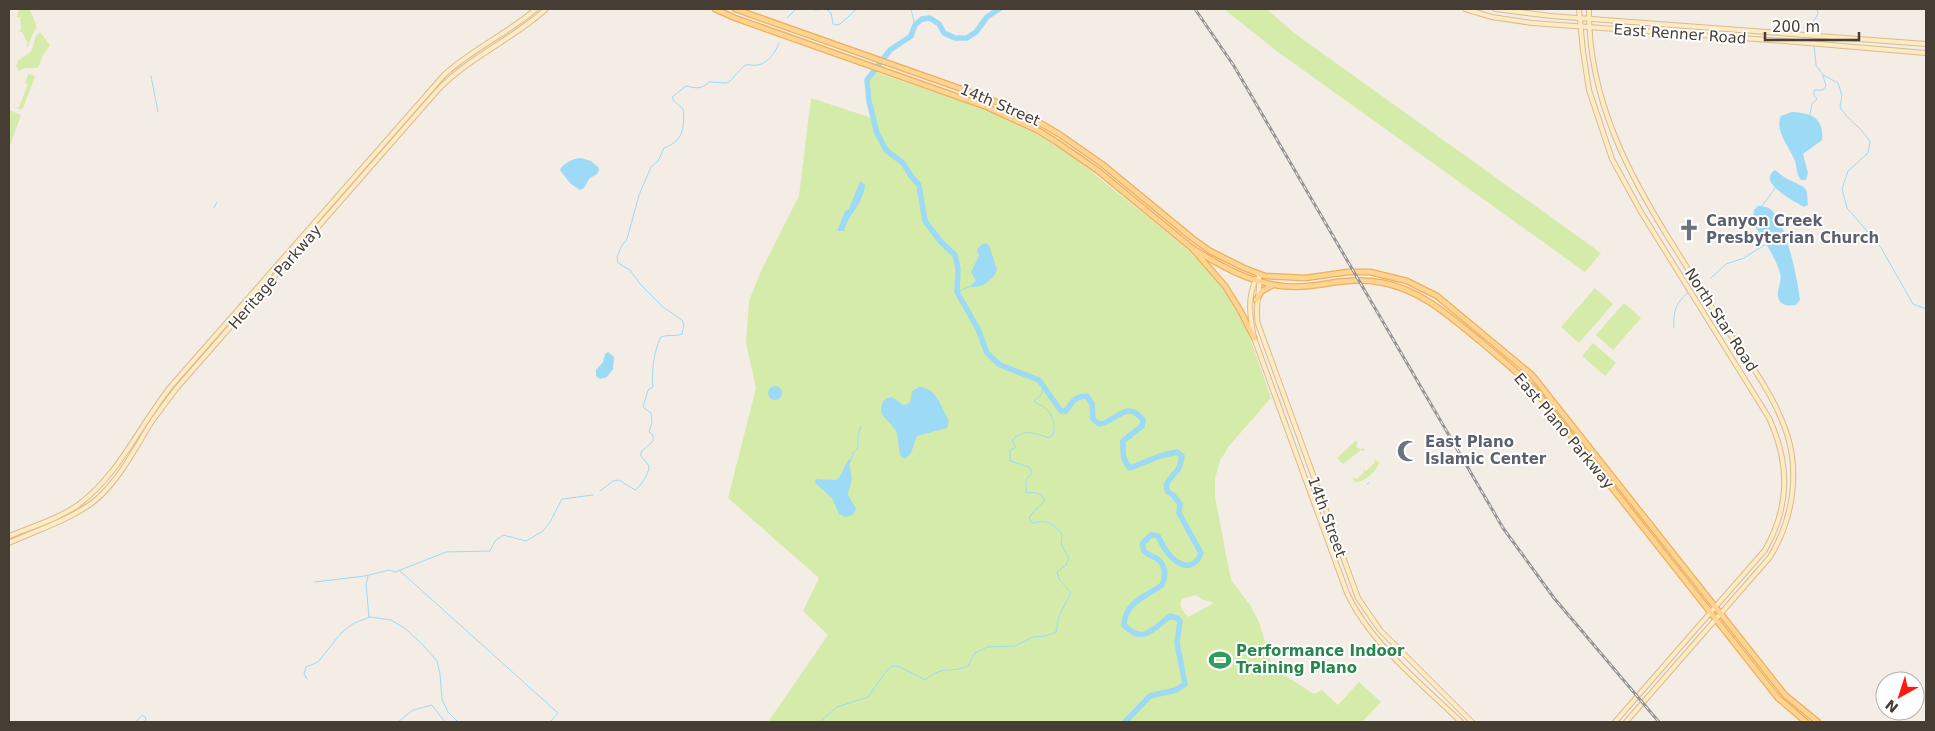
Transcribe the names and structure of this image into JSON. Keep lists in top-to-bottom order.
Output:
{
  "streets": {
    "main road": [
      "East Renner Road",
      "14th Street",
      "Heritage Parkway",
      "North Star Road",
      "East Plano Parkway"
    ]
  },
  "crossings": [
    ["East Renner Road", "North Star Road"],
    ["14th Street", "East Plano Parkway"],
    ["North Star Road", "East Plano Parkway"]
  ],
  "places": {
    "church": ["Canyon Creek Presbyterian Church"],
    "mosque": ["East Plano Islamic Center"],
    "sports": ["Performance Indoor Training Plano"]
  },
  "scale_bar": "200 m",
  "north": "bottom left"
}
